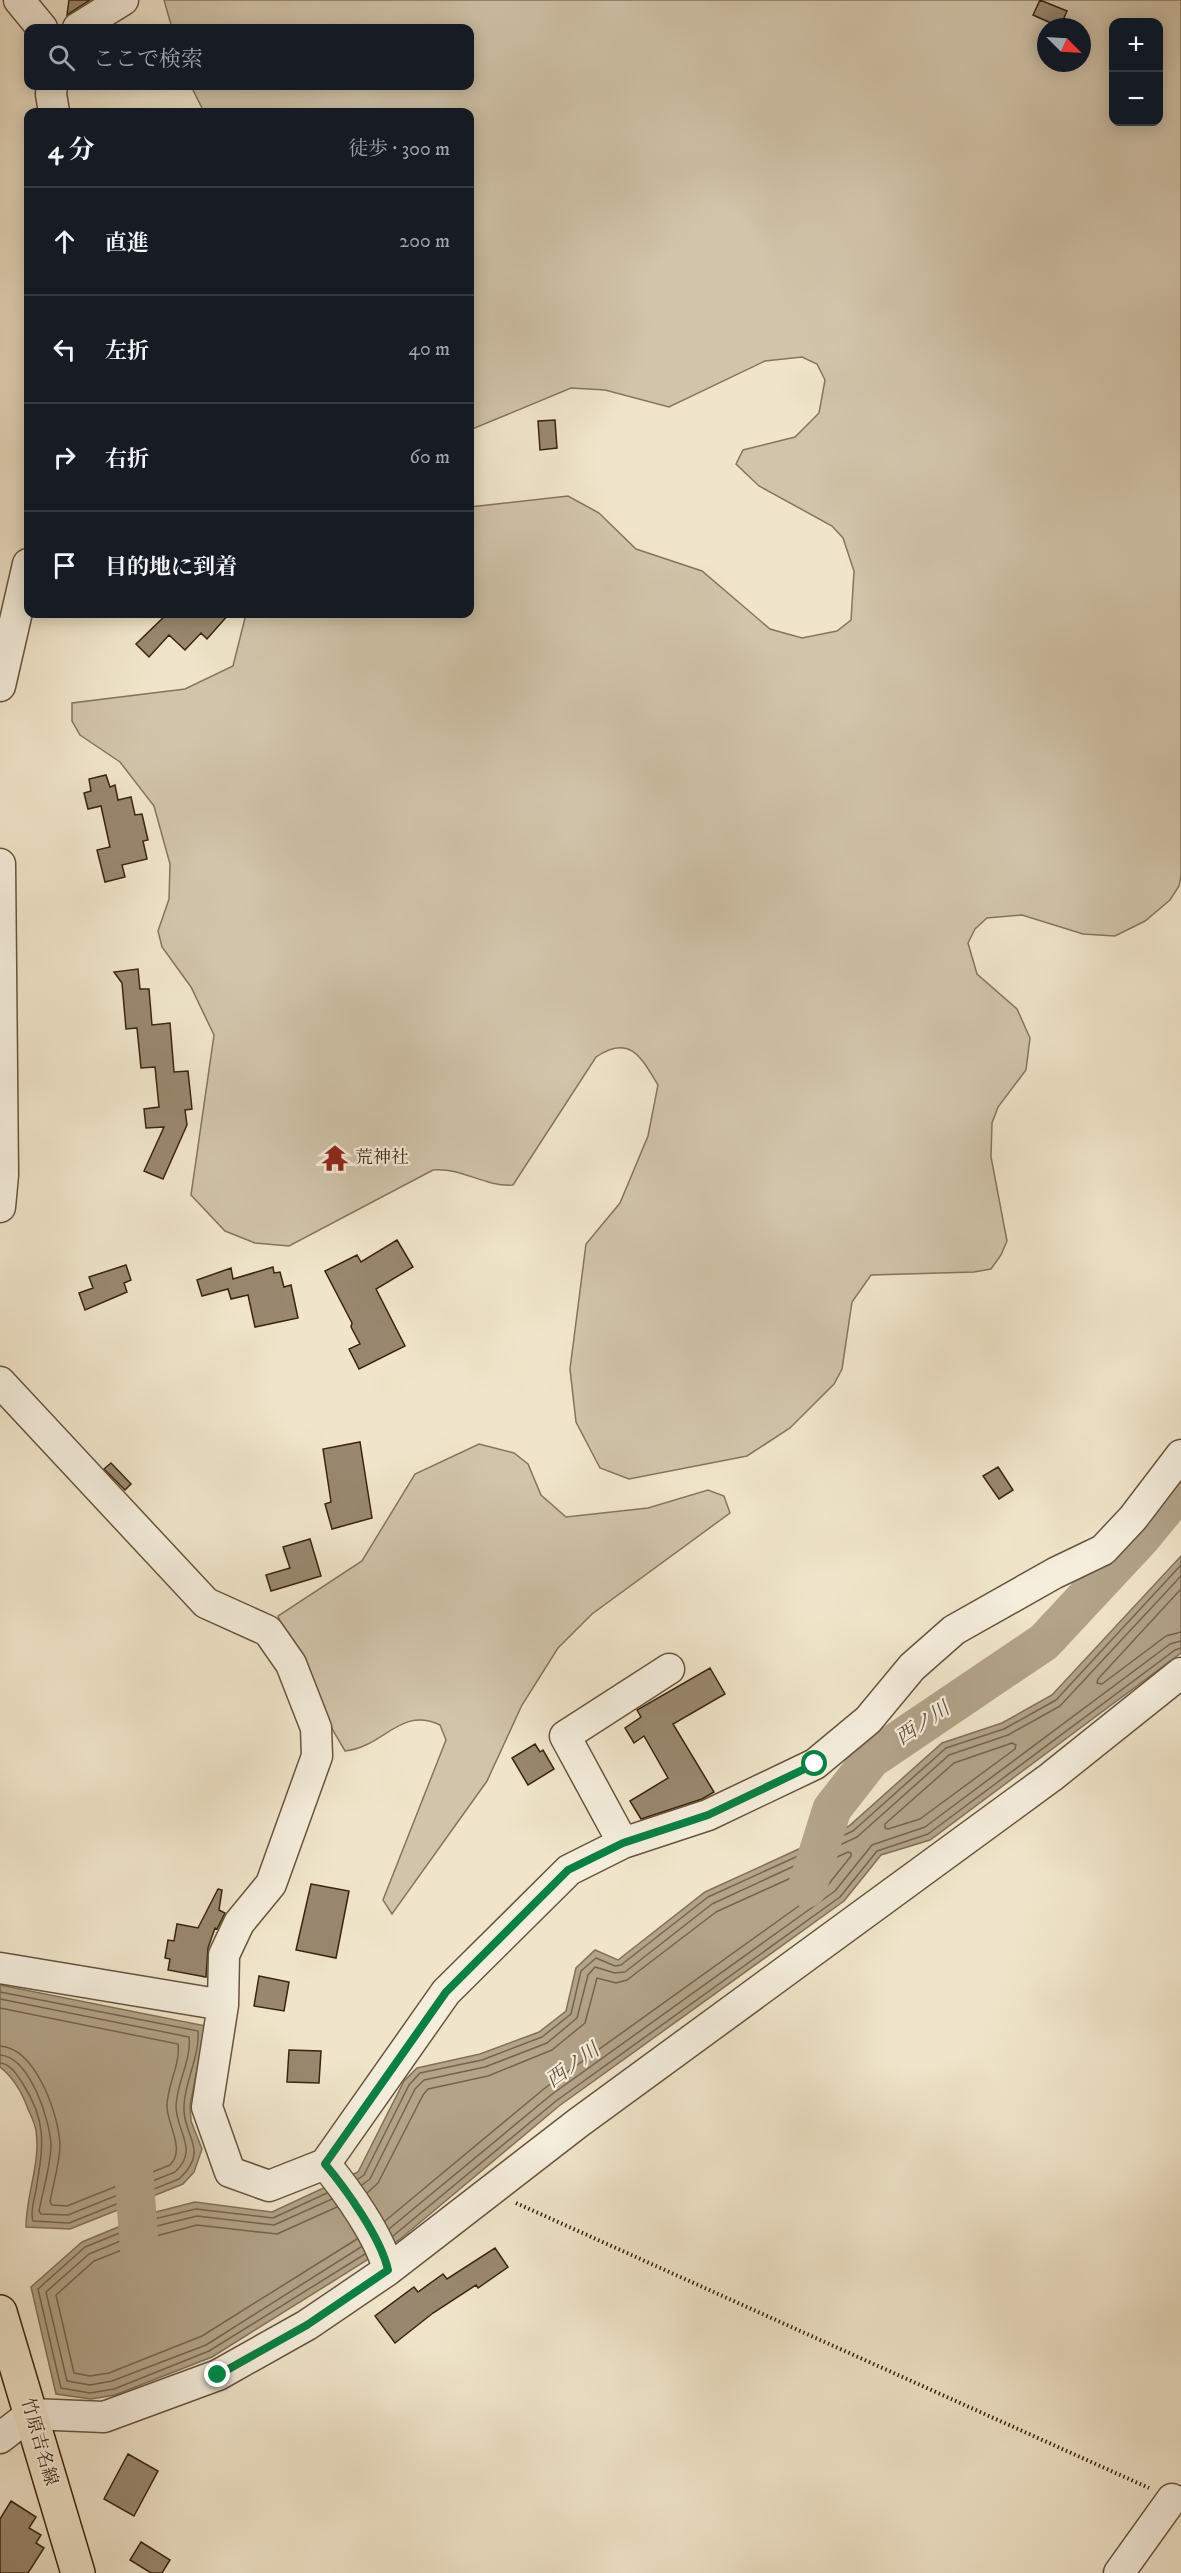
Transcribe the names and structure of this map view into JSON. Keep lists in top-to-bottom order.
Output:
{
  "streets": {
    "main road": ["竹原吉名線"]
  },
  "water": ["西ノ川"],
  "places": {
    "temple": ["荒神社"]
  },
  "north": "bottom right",
  "page": {
    "map_buttons": ["+", "−"],
    "search": "ここで検索",
    "heading": ["4 分", "徒歩 · 300 m"],
    "list": [
      ["直進", "200 m"],
      ["左折", "40 m"],
      ["右折", "60 m"],
      "目的地に到着"
    ]
  }
}
